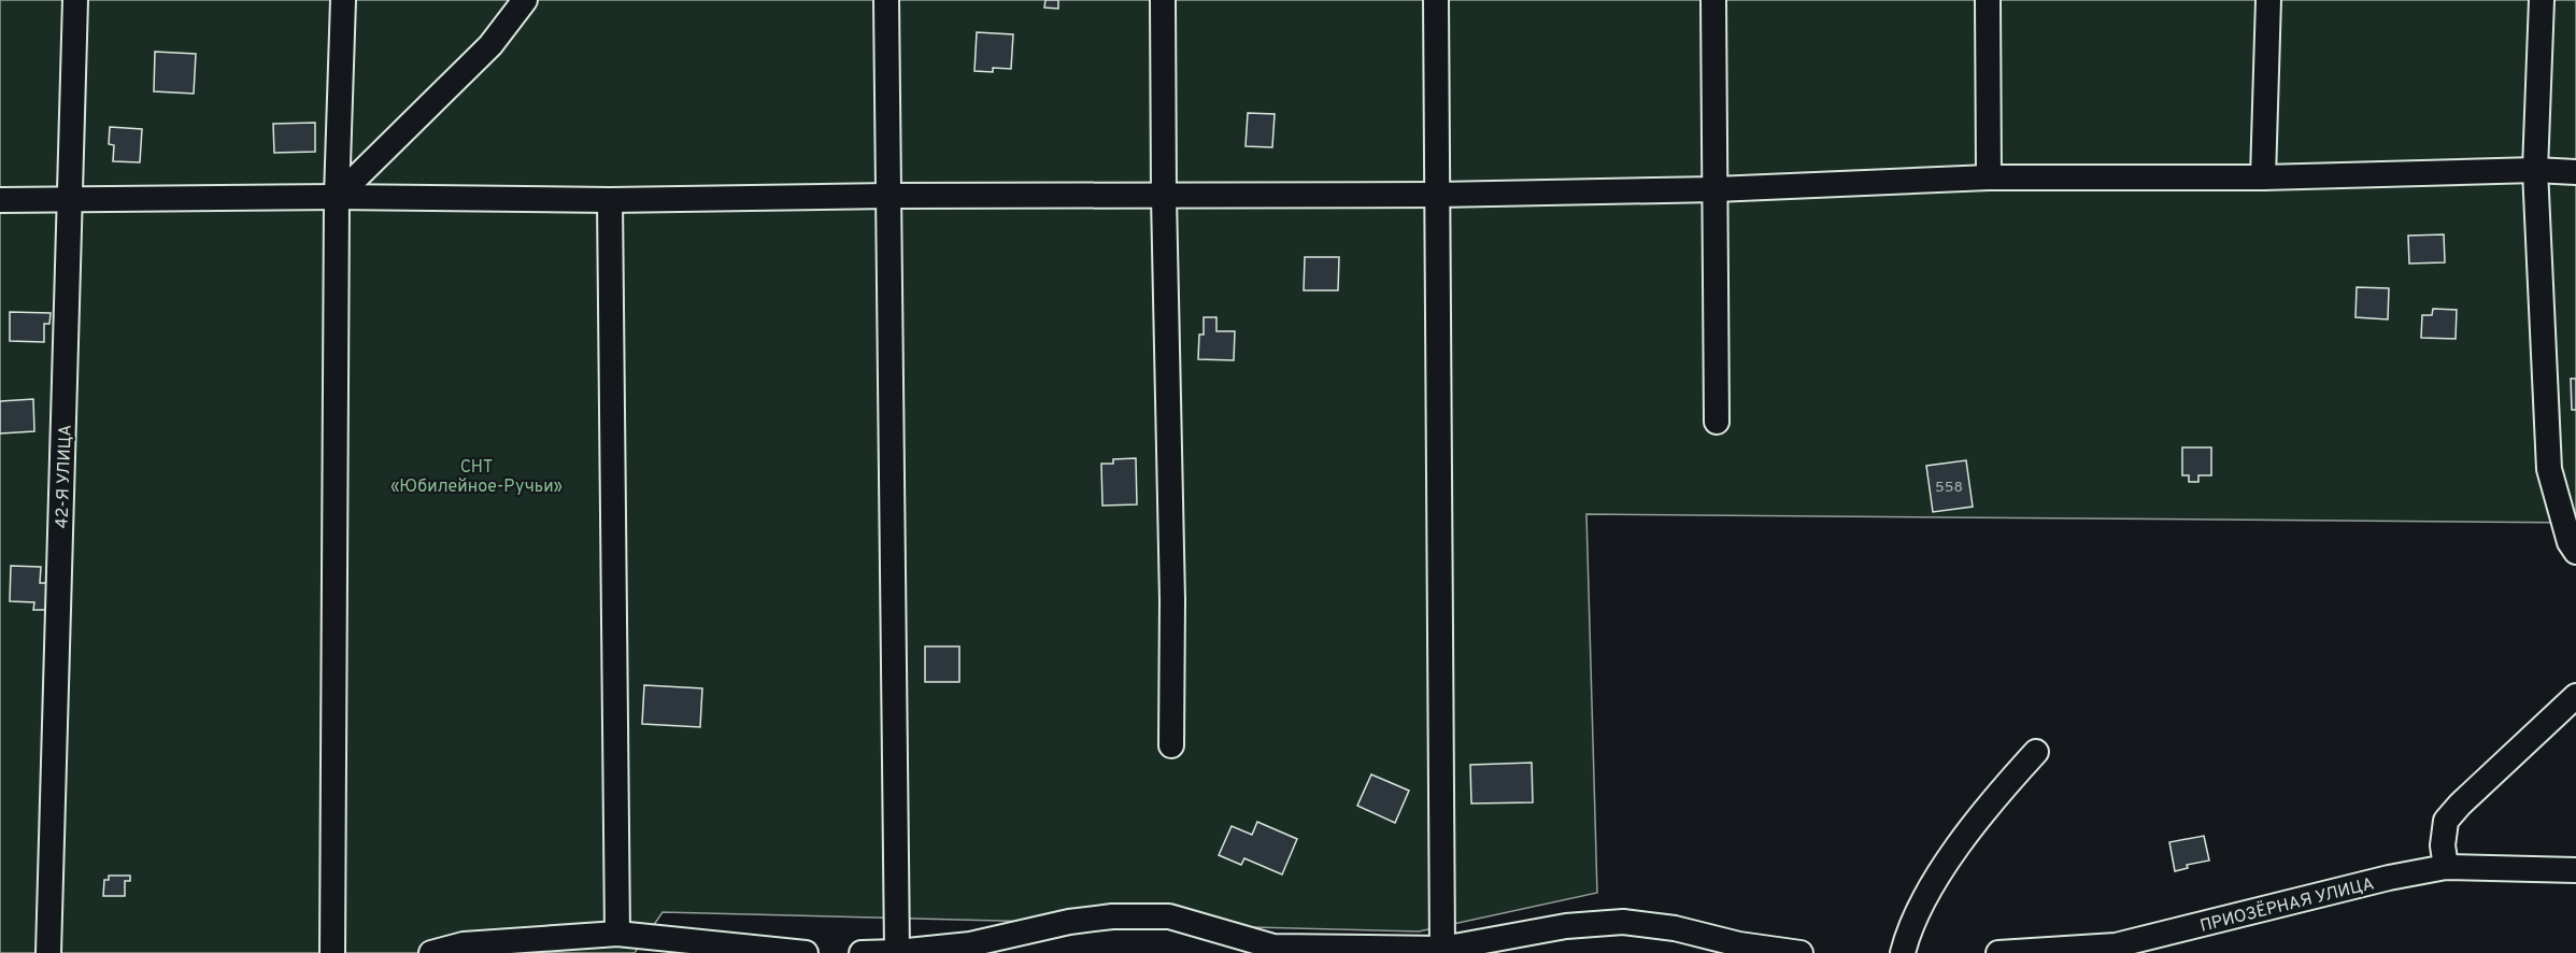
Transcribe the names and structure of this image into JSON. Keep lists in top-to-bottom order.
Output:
{
  "streets": {
    "street": ["42-Я УЛИЦА", "ПРИОЗЁРНАЯ УЛИЦА"]
  },
  "parks": ["СНТ «Юбилейное-Ручьи»"],
  "house_numbers": ["558"]
}
